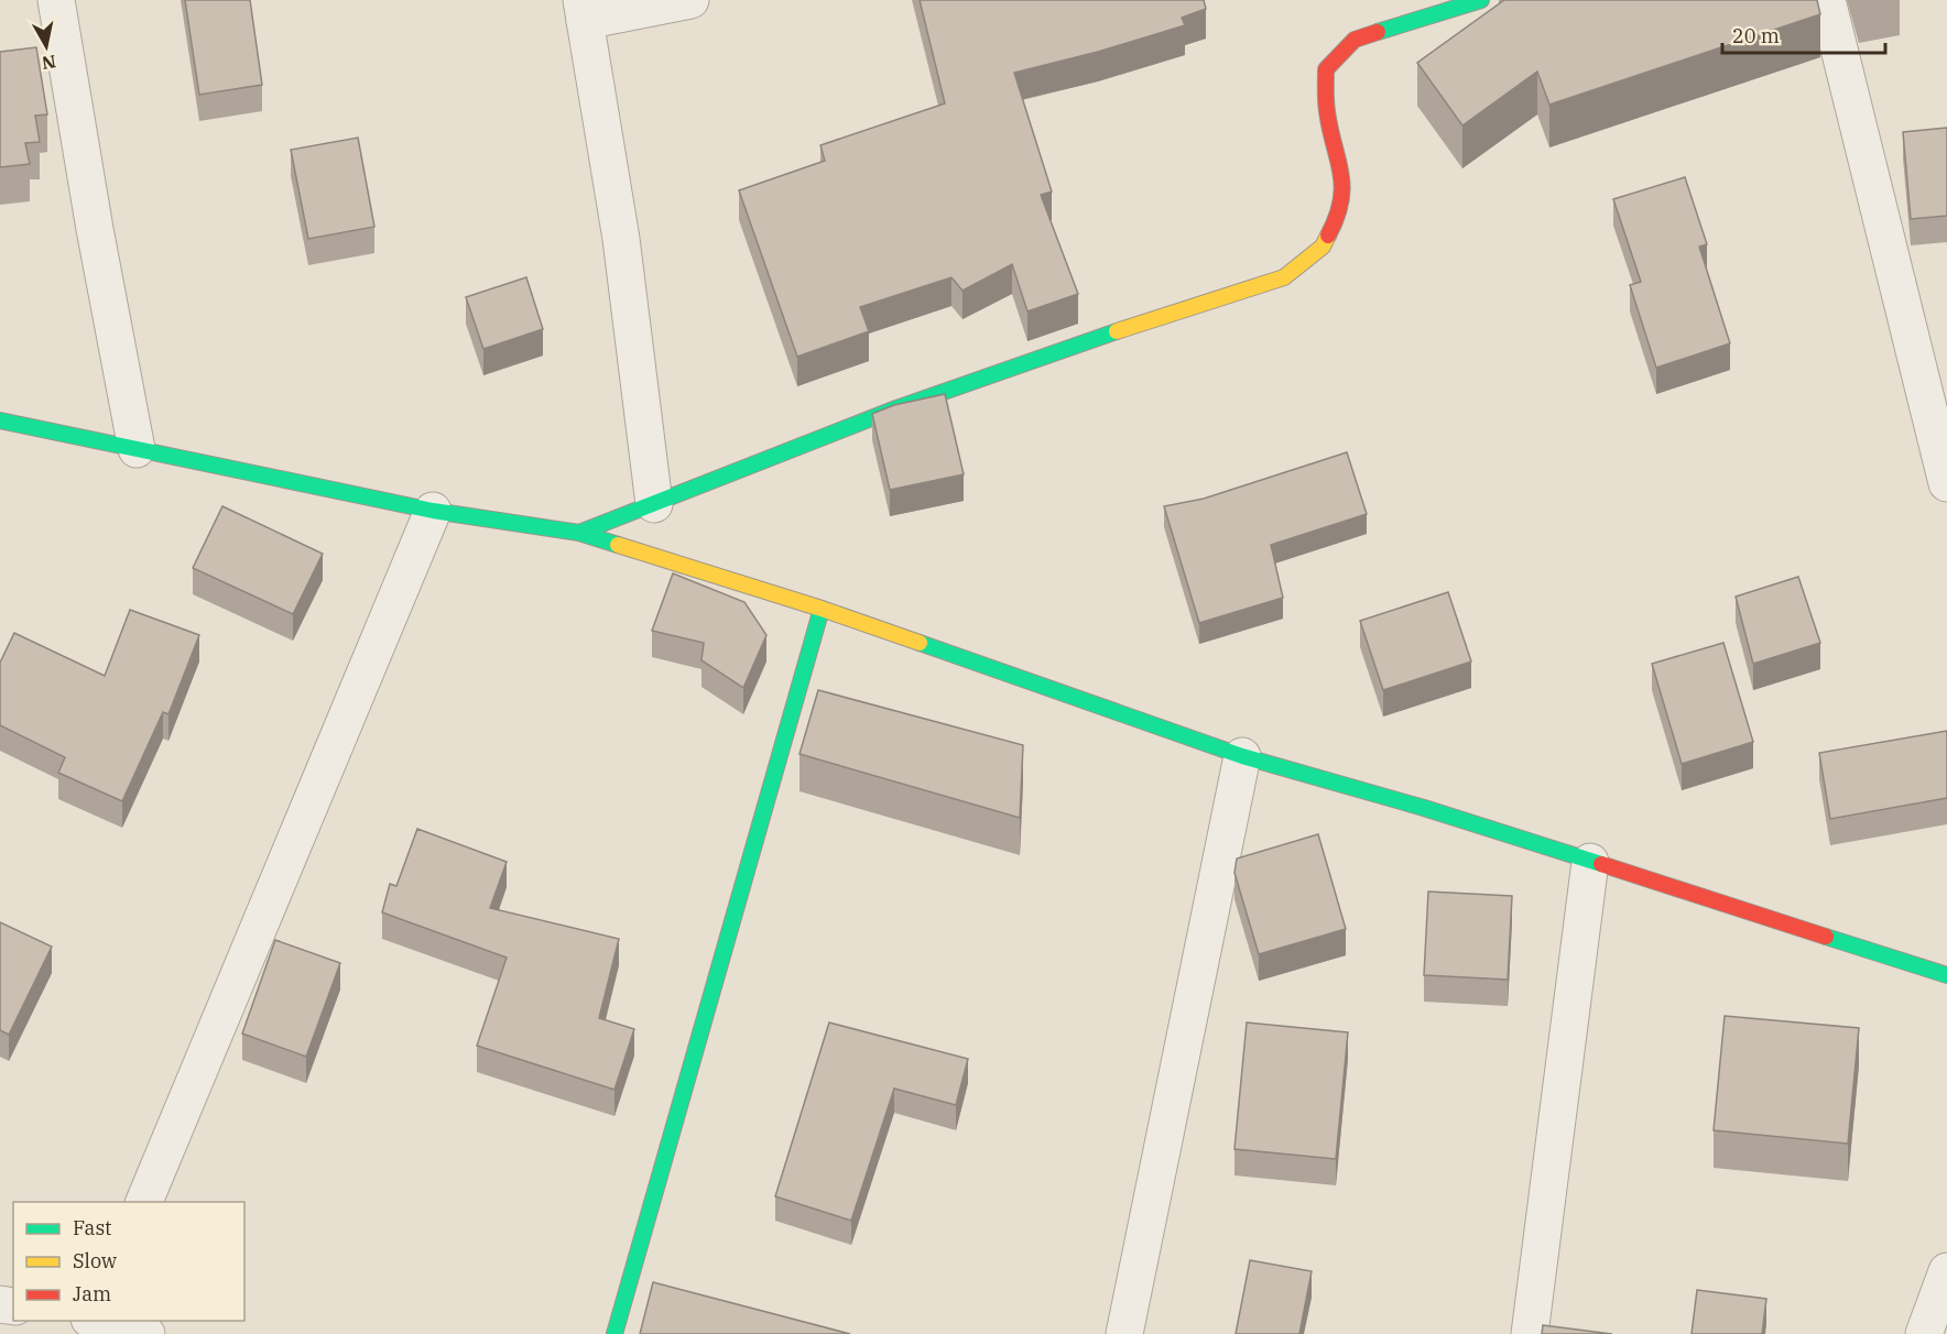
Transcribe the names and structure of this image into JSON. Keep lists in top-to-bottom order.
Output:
{
  "legend": ["Fast", "Slow", "Jam"],
  "scale_bar": "20 m",
  "north": "bottom"
}
